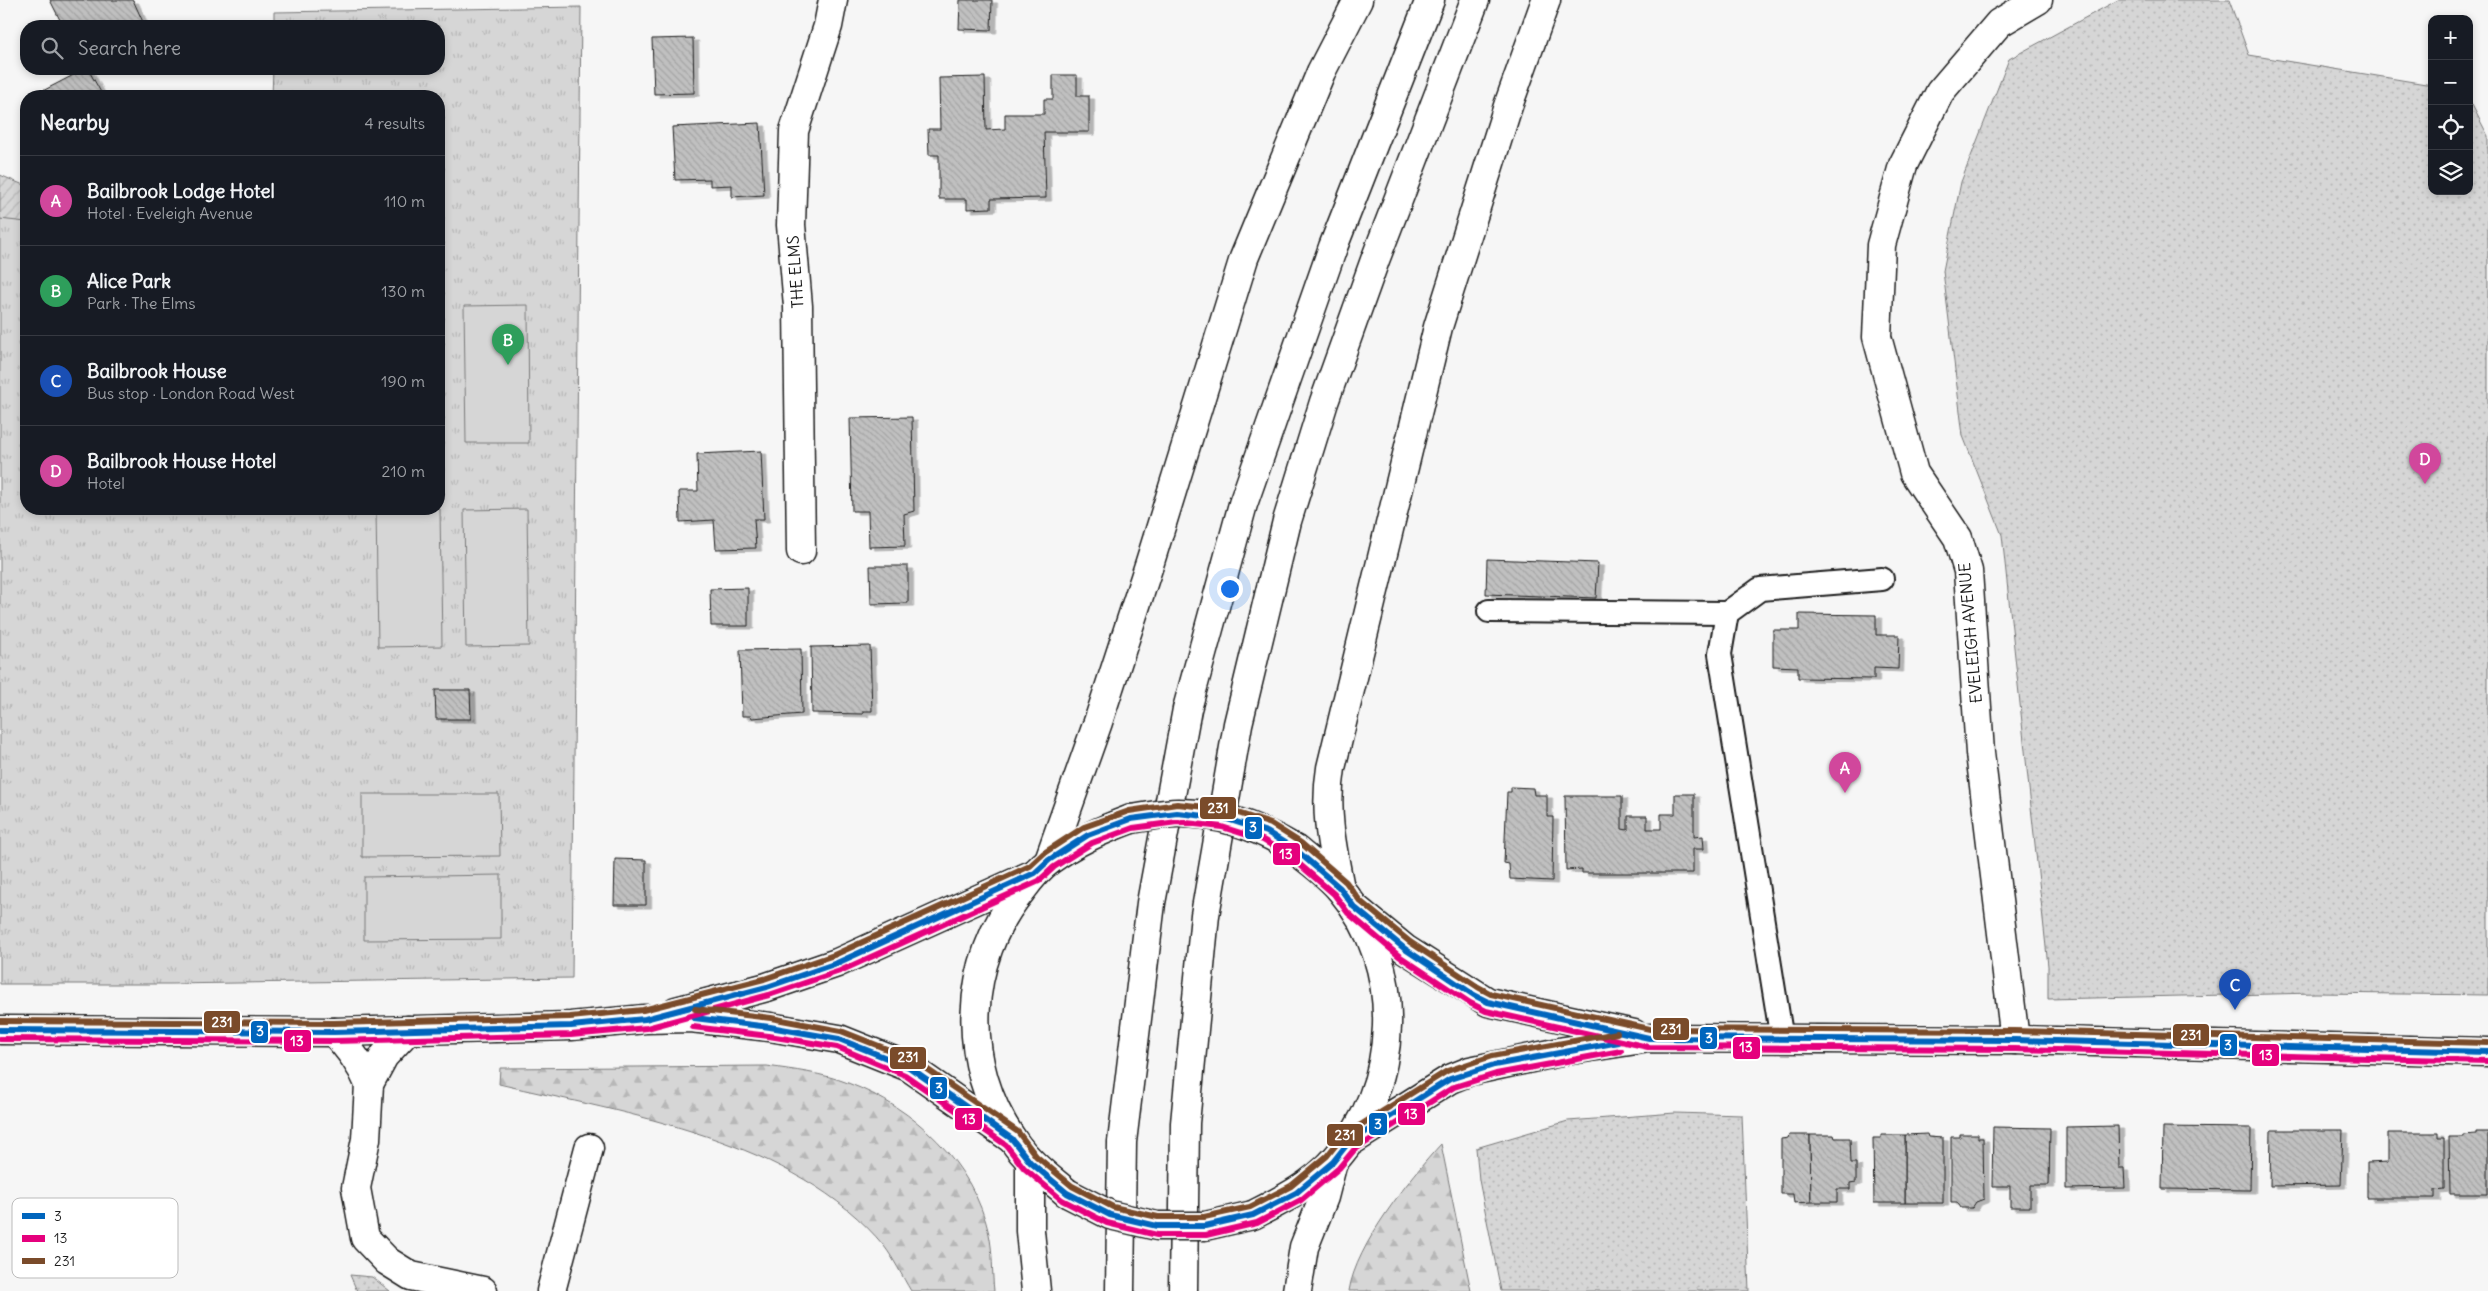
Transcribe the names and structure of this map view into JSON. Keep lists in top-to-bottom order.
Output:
{
  "streets": {
    "main road": ["THE ELMS", "EVELEIGH AVENUE"]
  },
  "lines": ["transit line 231", "transit line 3", "transit line 13"],
  "legend": ["3", "13", "231"],
  "page": {
    "map_buttons": ["+", "−"],
    "search": "Search here",
    "heading": ["Nearby", "4 results"],
    "list": [
      {
        "mark": "A",
        "name": "Bailbrook Lodge Hotel",
        "note": "Hotel · Eveleigh Avenue",
        "value": "110 m"
      },
      {
        "mark": "B",
        "name": "Alice Park",
        "note": "Park · The Elms",
        "value": "130 m"
      },
      {
        "mark": "C",
        "name": "Bailbrook House",
        "note": "Bus stop · London Road West",
        "value": "190 m"
      },
      {
        "mark": "D",
        "name": "Bailbrook House Hotel",
        "note": "Hotel",
        "value": "210 m"
      }
    ],
    "pins": [
      "B",
      "D",
      "A",
      "C"
    ]
  }
}
